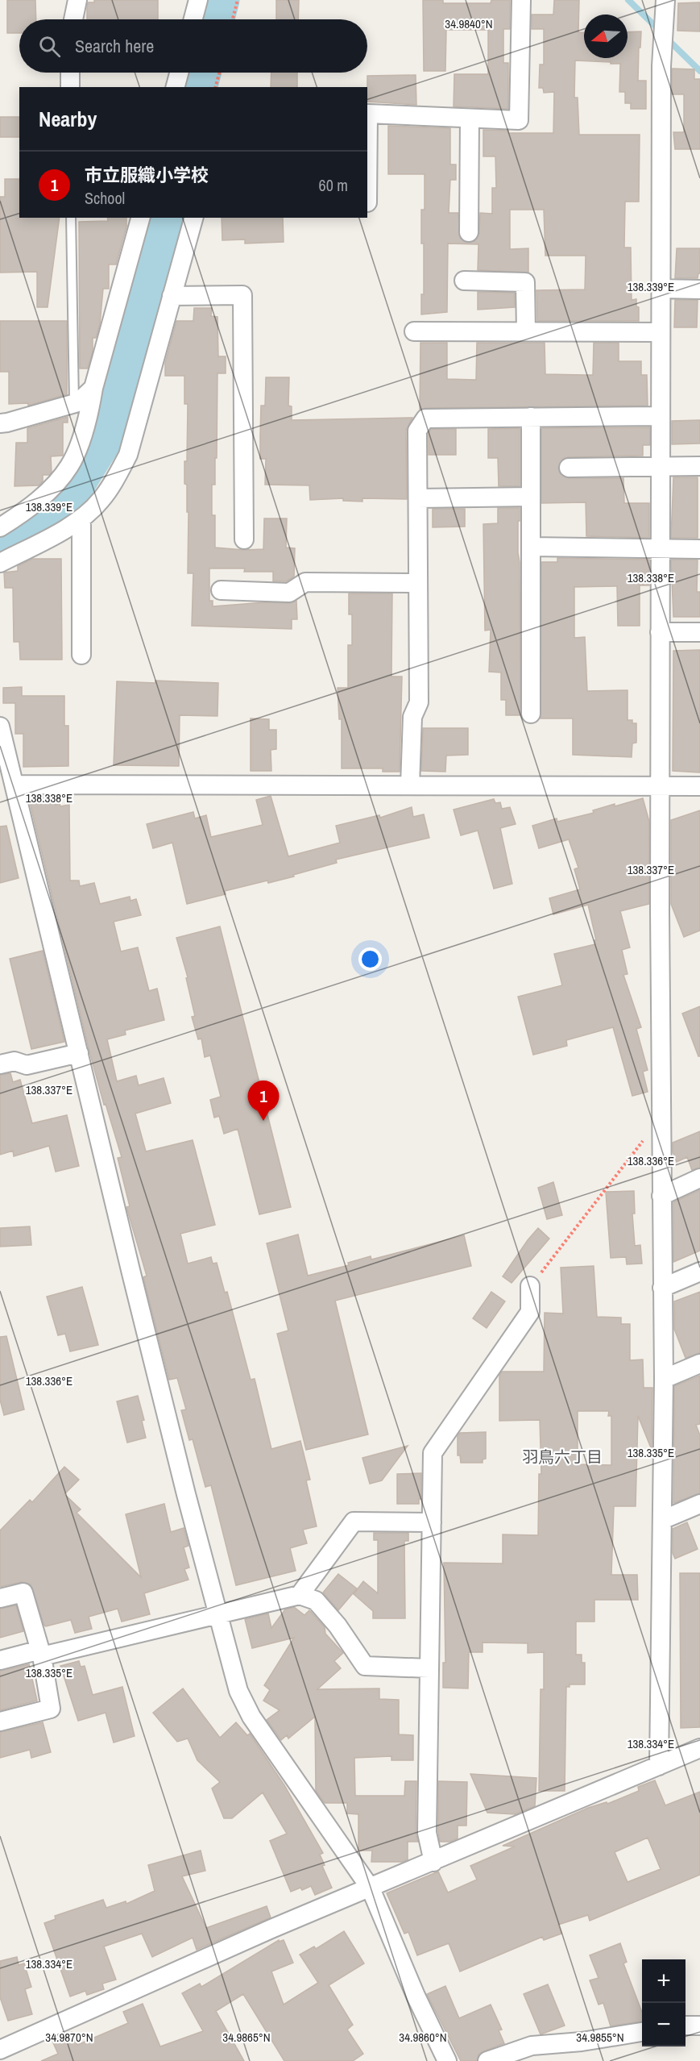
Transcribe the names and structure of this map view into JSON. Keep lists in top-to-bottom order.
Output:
{
  "districts": ["羽鳥六丁目"],
  "north": "left",
  "page": {
    "search": "Search here",
    "heading": "Nearby",
    "list": [
      {
        "mark": "1",
        "name": "市立服織小学校",
        "note": "School",
        "value": "60 m"
      }
    ],
    "pins": "1",
    "map_buttons": ["+", "−"]
  },
  "coordinates": [
    "34.9840°N",
    "138.339°E",
    "138.338°E",
    "138.337°E",
    "138.336°E",
    "138.335°E",
    "138.334°E",
    "34.9870°N",
    "34.9865°N",
    "34.9860°N",
    "34.9855°N"
  ]
}
